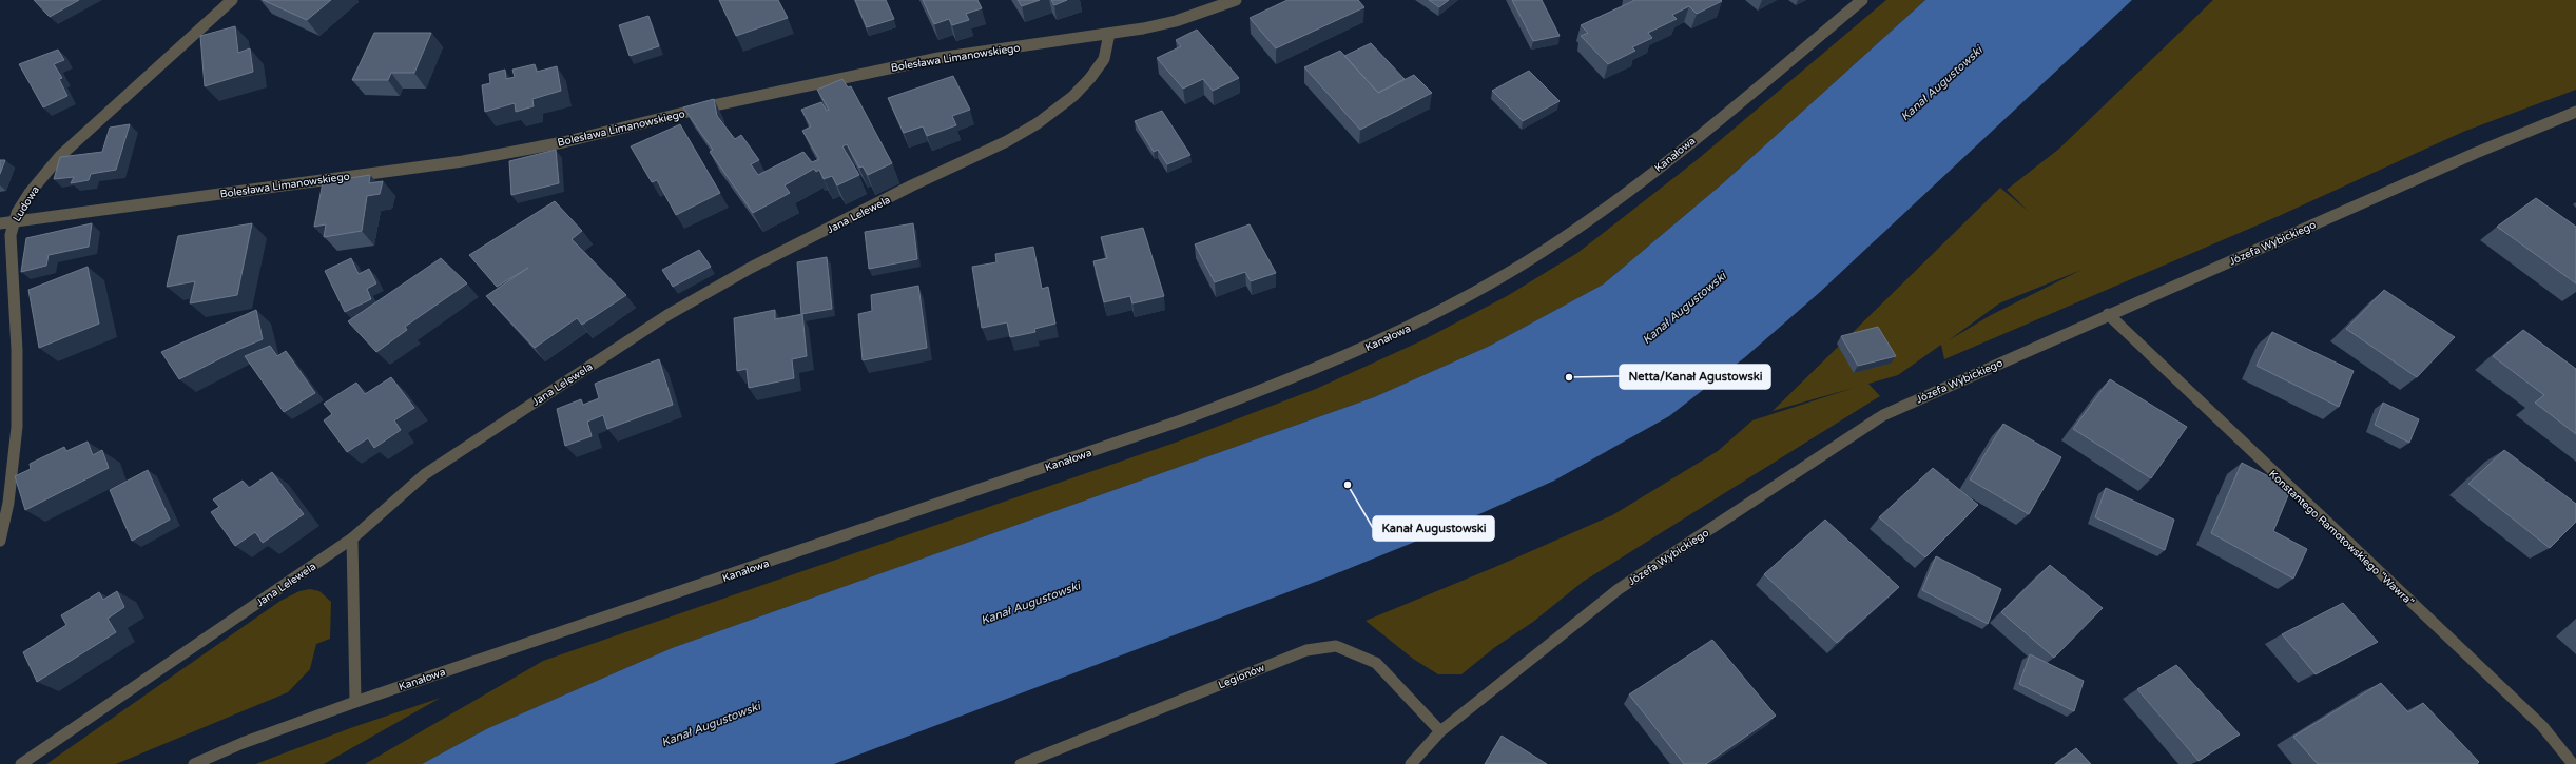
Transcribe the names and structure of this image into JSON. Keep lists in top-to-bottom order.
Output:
{
  "streets": {
    "street": [
      "Bolesława Limanowskiego",
      "Kanałowa",
      "Ludowa",
      "Jana Lelewela",
      "Józefa Wybickiego",
      "Konstantego Ramotowskiego \"Wawra\"",
      "Legionów"
    ]
  },
  "crossings": [
    ["Bolesława Limanowskiego", "Ludowa"],
    ["Bolesława Limanowskiego", "Jana Lelewela"],
    ["Józefa Wybickiego", "Konstantego Ramotowskiego \"Wawra\""],
    ["Józefa Wybickiego", "Legionów"]
  ],
  "water": ["Kanał Augustowski"],
  "places": ["Netta/Kanał Agustowski", "Kanał Augustowski"]
}
